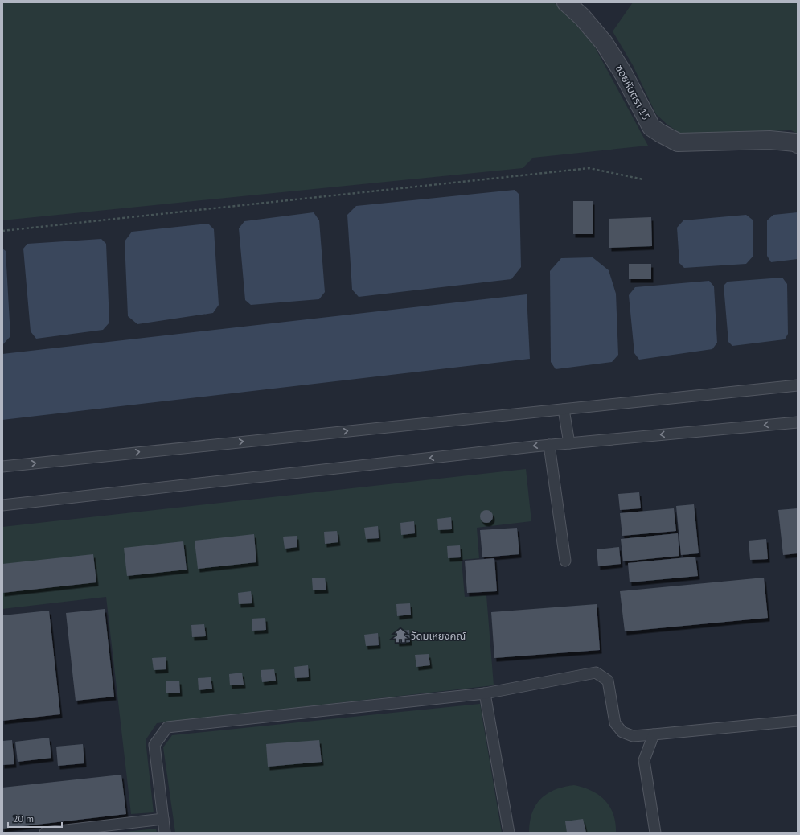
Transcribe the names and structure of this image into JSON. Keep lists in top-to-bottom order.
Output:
{
  "streets": {
    "street": ["ซอยหันตรา 15"]
  },
  "places": {
    "temple": ["วัดมเหยงคณ์"]
  },
  "scale_bar": "20 m"
}
